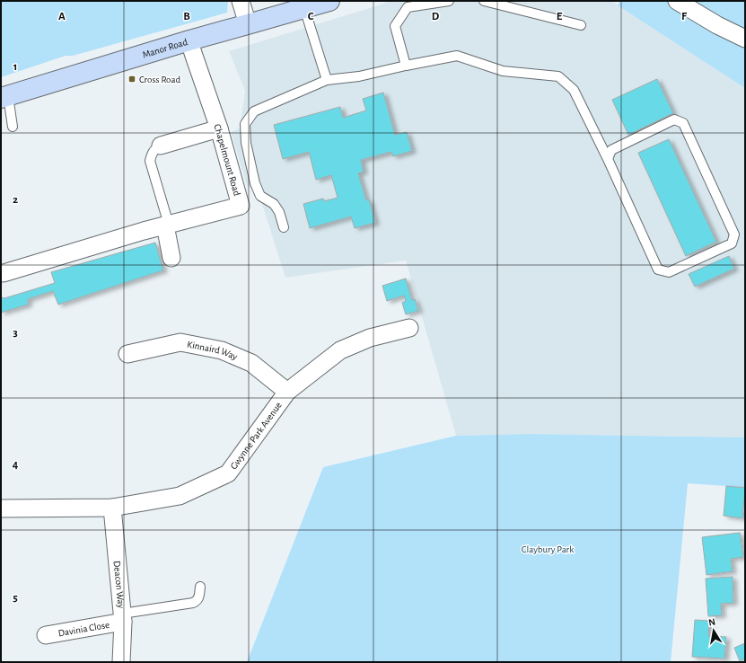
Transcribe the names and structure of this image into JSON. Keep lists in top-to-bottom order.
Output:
{
  "streets": {
    "main road": ["Manor Road"],
    "street": [
      "Chapelmount Road",
      "Kinnaird Way",
      "Gwynne Park Avenue",
      "Deacon Way",
      "Davinia Close"
    ]
  },
  "crossings": [
    ["Manor Road", "Chapelmount Road"],
    ["Kinnaird Way", "Gwynne Park Avenue"],
    ["Gwynne Park Avenue", "Deacon Way"],
    ["Deacon Way", "Davinia Close"]
  ],
  "parks": ["Claybury Park"],
  "places": {
    "transit": ["Cross Road"]
  },
  "north": "top",
  "grid": {
    "columns": [
      "A",
      "B",
      "C",
      "D",
      "E",
      "F"
    ],
    "rows": [
      "1",
      "2",
      "3",
      "4",
      "5"
    ]
  }
}
